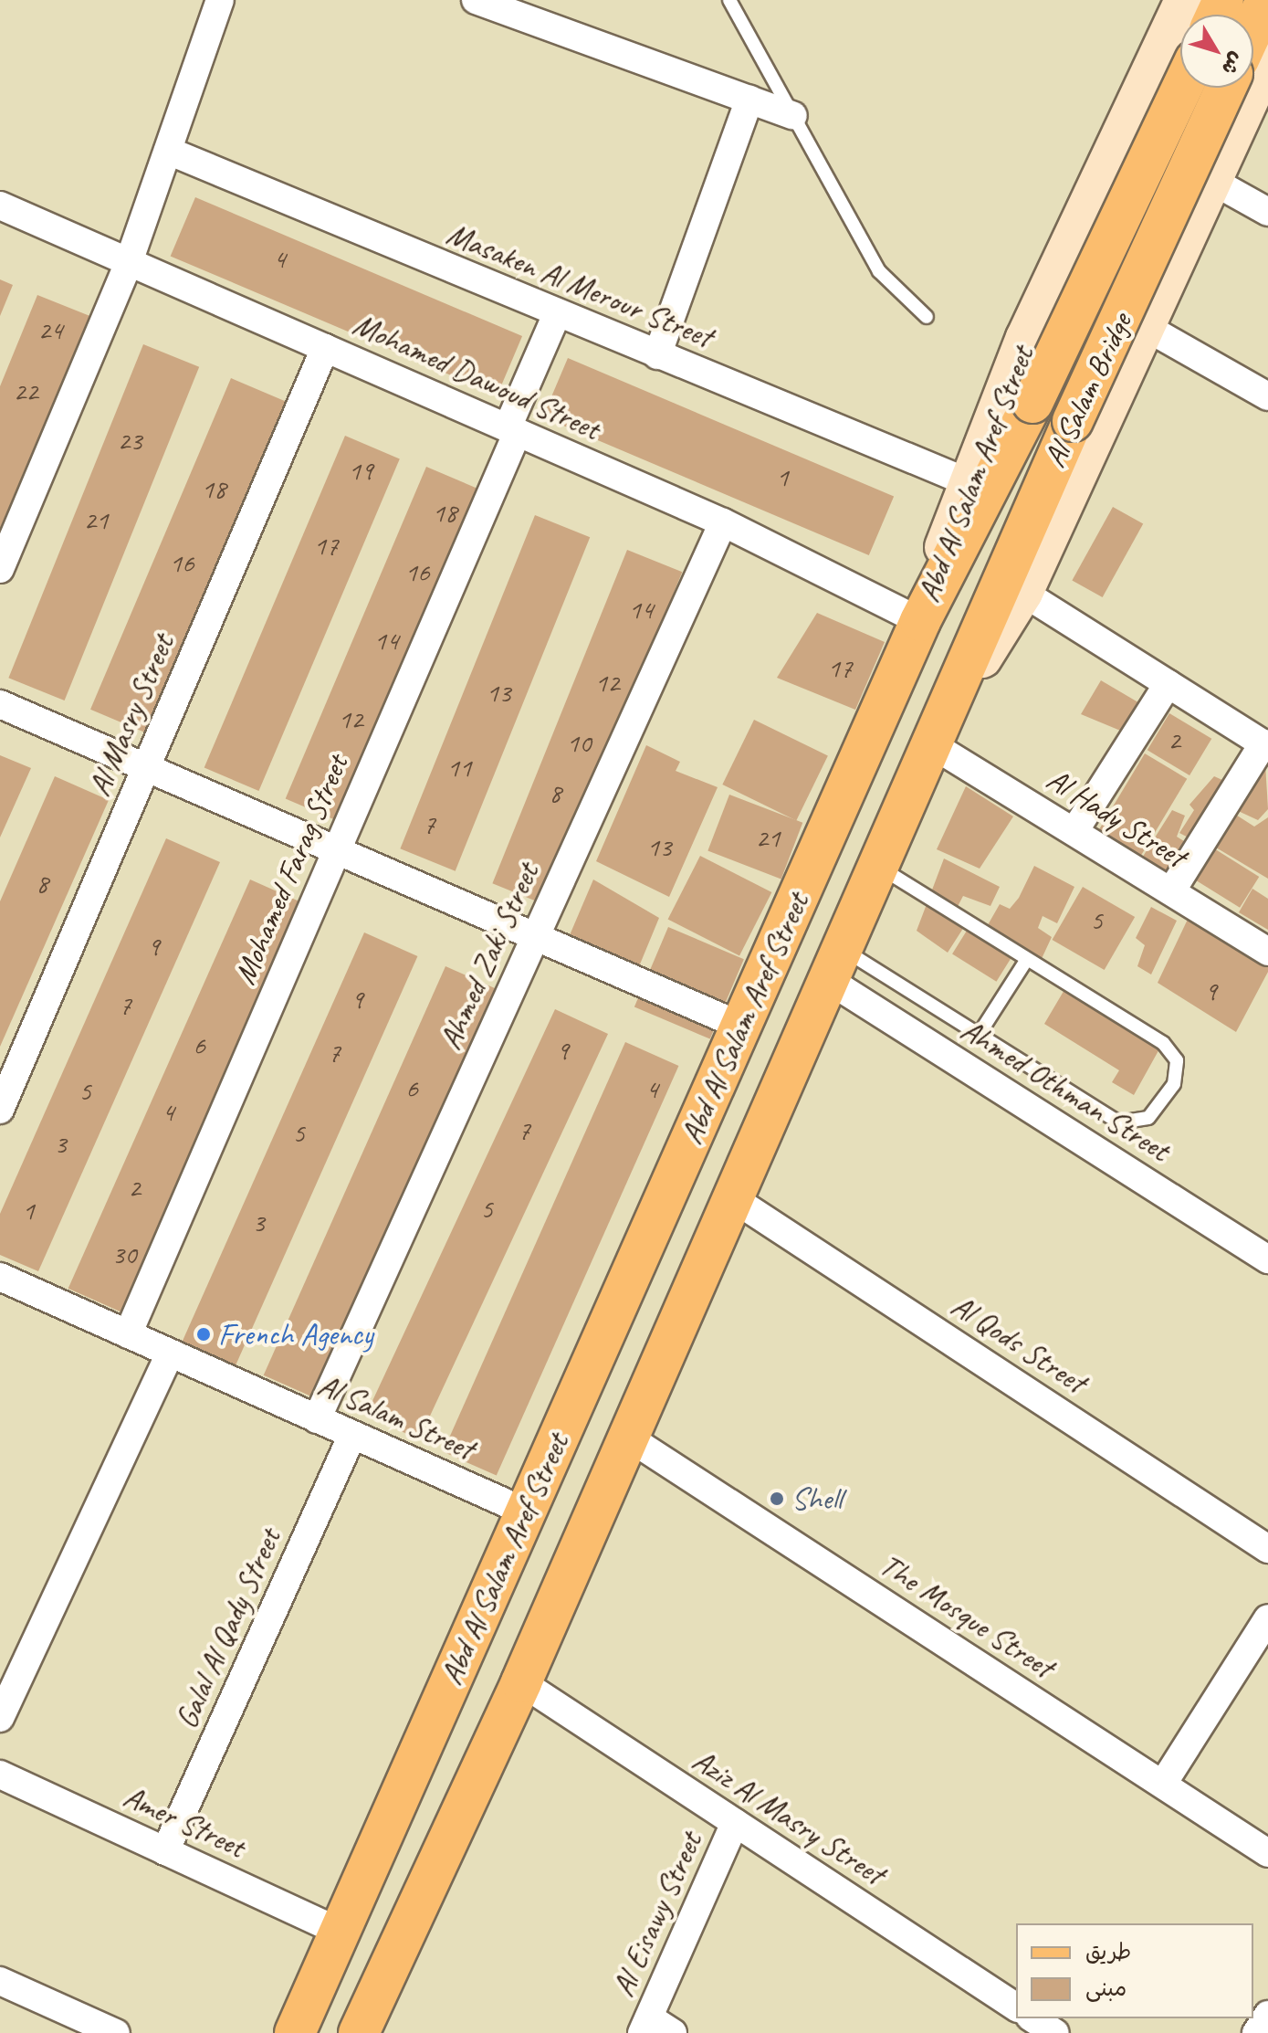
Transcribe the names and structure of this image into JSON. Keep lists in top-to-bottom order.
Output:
{
  "streets": {
    "main road": ["Al Salam Bridge", "Abd Al Salam Aref Street"],
    "street": [
      "Masaken Al Merour Street",
      "Mohamed Dawoud Street",
      "Al Masry Street",
      "Al Hady Street",
      "Mohamed Farag Street",
      "Ahmed Zaki Street",
      "Ahmed Othman Street",
      "Al Qods Street",
      "Al Salam Street",
      "The Mosque Street",
      "Galal Al Qady Street",
      "Aziz Al Masry Street",
      "Amer Street",
      "Al Eisawy Street"
    ]
  },
  "crossings": [
    ["Masaken Al Merour Street", "Abd Al Salam Aref Street"],
    ["Masaken Al Merour Street", "Mohamed Farag Street"],
    ["Mohamed Dawoud Street", "Al Salam Bridge"],
    ["Mohamed Dawoud Street", "Abd Al Salam Aref Street"],
    ["Mohamed Dawoud Street", "Al Masry Street"],
    ["Mohamed Dawoud Street", "Mohamed Farag Street"],
    ["Mohamed Dawoud Street", "Ahmed Zaki Street"],
    ["Al Salam Bridge", "Abd Al Salam Aref Street"],
    ["Al Salam Bridge", "Al Hady Street"],
    ["Abd Al Salam Aref Street", "Al Hady Street"],
    ["Abd Al Salam Aref Street", "Ahmed Othman Street"],
    ["Abd Al Salam Aref Street", "Al Qods Street"],
    ["Abd Al Salam Aref Street", "Al Salam Street"],
    ["Abd Al Salam Aref Street", "The Mosque Street"],
    ["Abd Al Salam Aref Street", "Aziz Al Masry Street"],
    ["Abd Al Salam Aref Street", "Amer Street"],
    ["Mohamed Farag Street", "Al Salam Street"],
    ["Ahmed Zaki Street", "Al Salam Street"],
    ["Al Salam Street", "Galal Al Qady Street"],
    ["Galal Al Qady Street", "Amer Street"],
    ["Aziz Al Masry Street", "Al Eisawy Street"]
  ],
  "places": ["French Agency", "Shell"],
  "house_numbers": [
    "4",
    "24",
    "22",
    "23",
    "19",
    "1",
    "18",
    "18",
    "21",
    "17",
    "16",
    "16",
    "14",
    "14",
    "17",
    "12",
    "13",
    "12",
    "2",
    "10",
    "11",
    "8",
    "7",
    "21",
    "13",
    "8",
    "5",
    "9",
    "9",
    "9",
    "7",
    "6",
    "9",
    "7",
    "6",
    "4",
    "5",
    "4",
    "7",
    "5",
    "3",
    "2",
    "5",
    "1",
    "3",
    "30"
  ],
  "legend": ["طريق", "مبنى"],
  "north": "bottom right"
}
